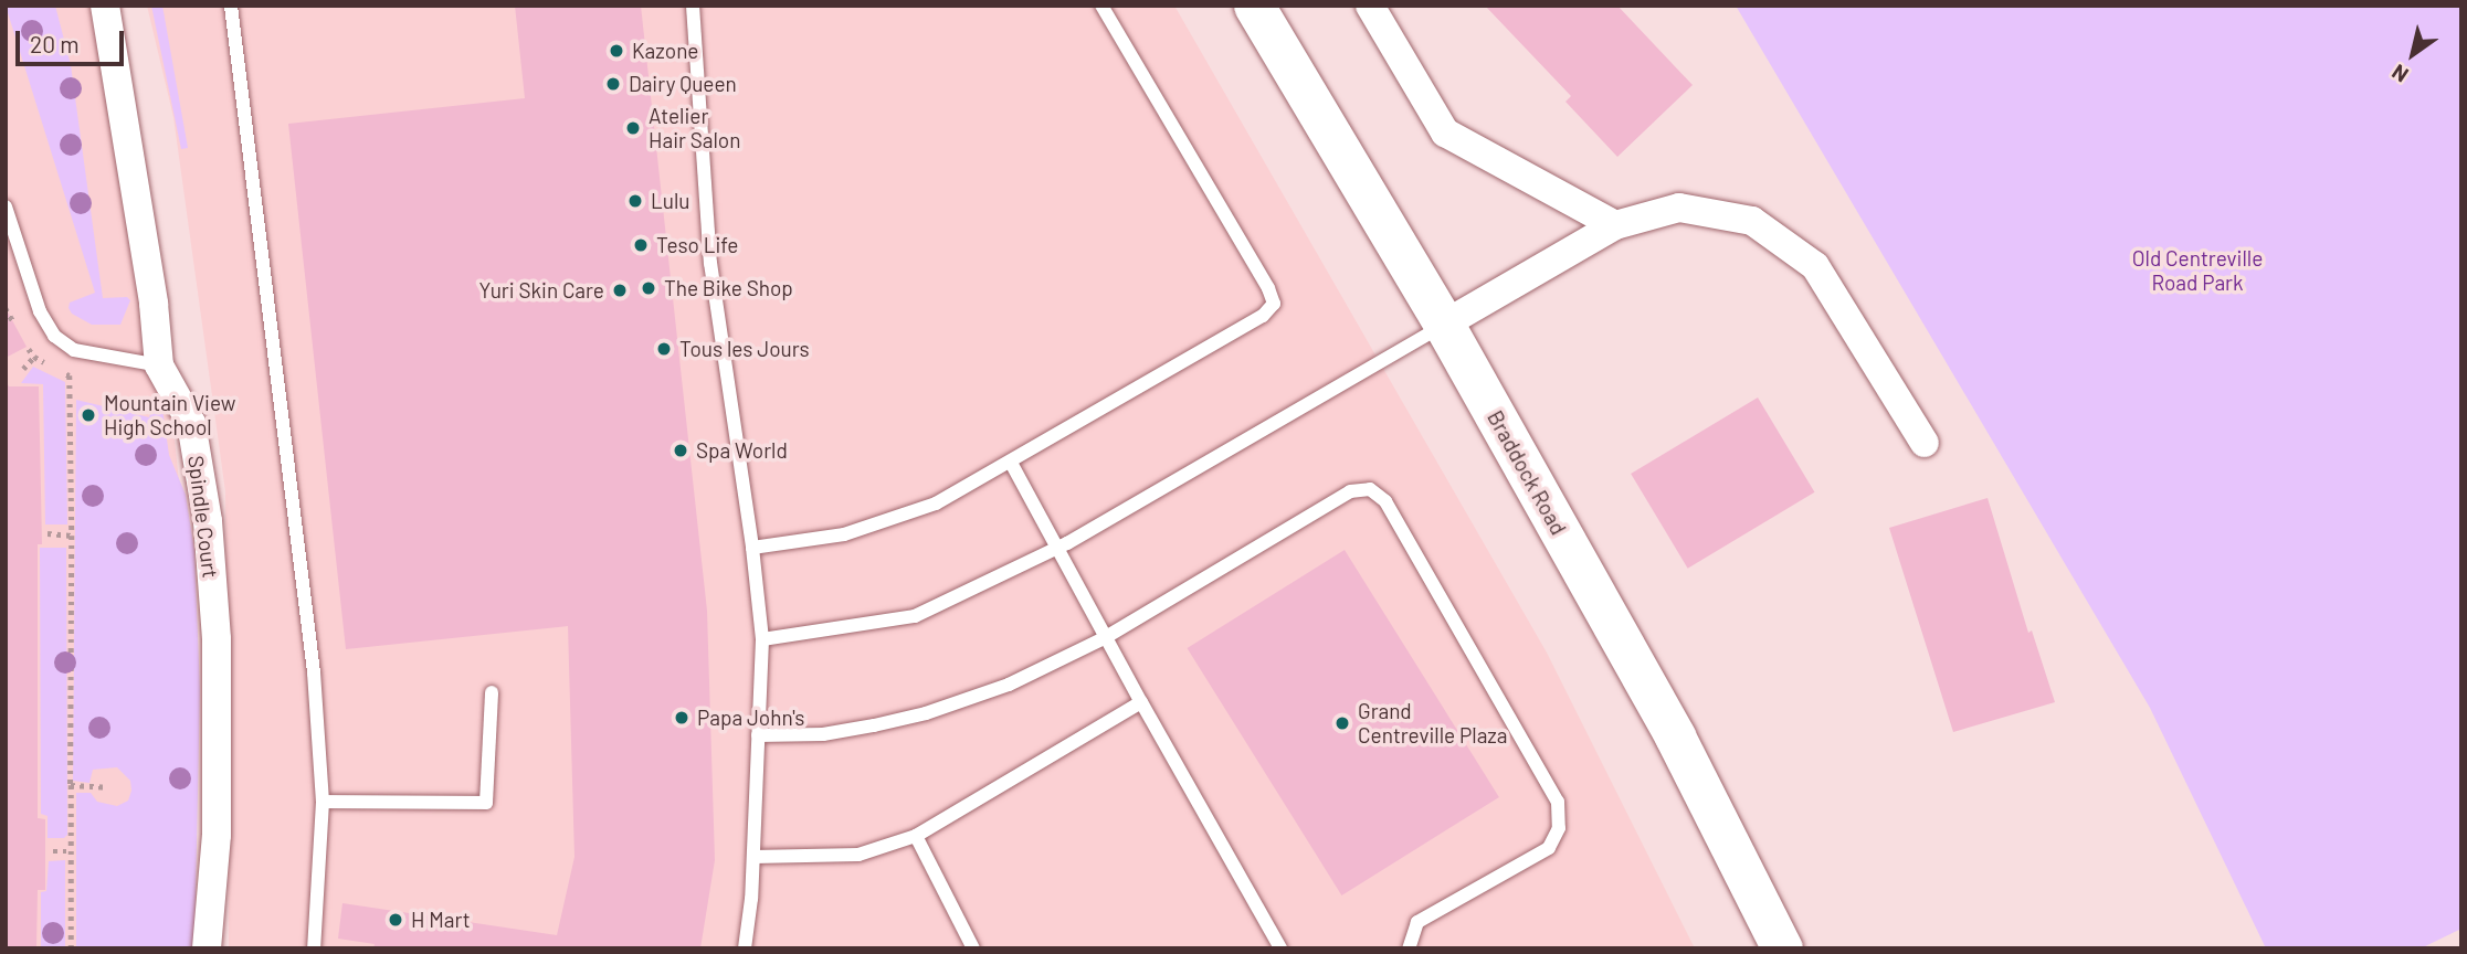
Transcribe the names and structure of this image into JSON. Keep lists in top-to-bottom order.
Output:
{
  "streets": {
    "street": ["Braddock Road", "Spindle Court"]
  },
  "parks": ["Old Centreville Road Park"],
  "places": [
    "Kazone",
    "Dairy Queen",
    "Atelier Hair Salon",
    "Lulu",
    "Teso Life",
    "The Bike Shop",
    "Yuri Skin Care",
    "Tous les Jours",
    "Mountain View High School",
    "Spa World",
    "Papa John's",
    "Grand Centreville Plaza",
    "H Mart"
  ],
  "scale_bar": "20 m",
  "north": "bottom left"
}
